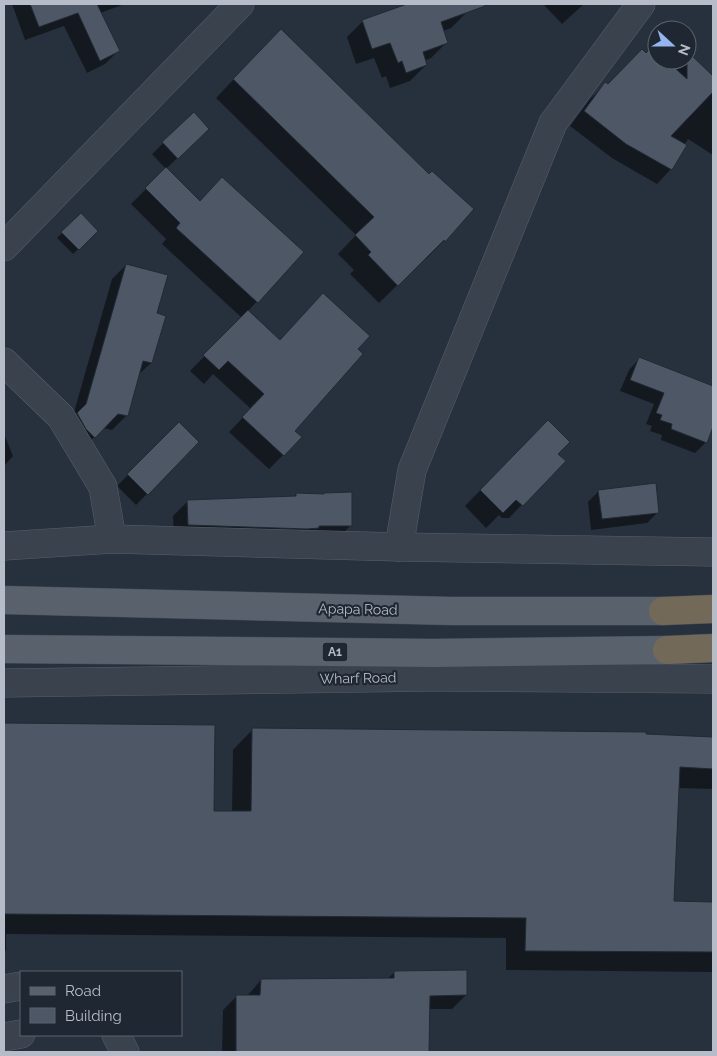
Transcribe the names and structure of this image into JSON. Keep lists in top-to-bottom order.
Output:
{
  "streets": {
    "highway": ["Apapa Road", "A1"],
    "street": ["Wharf Road"]
  },
  "legend": ["Road", "Building"],
  "north": "right"
}
